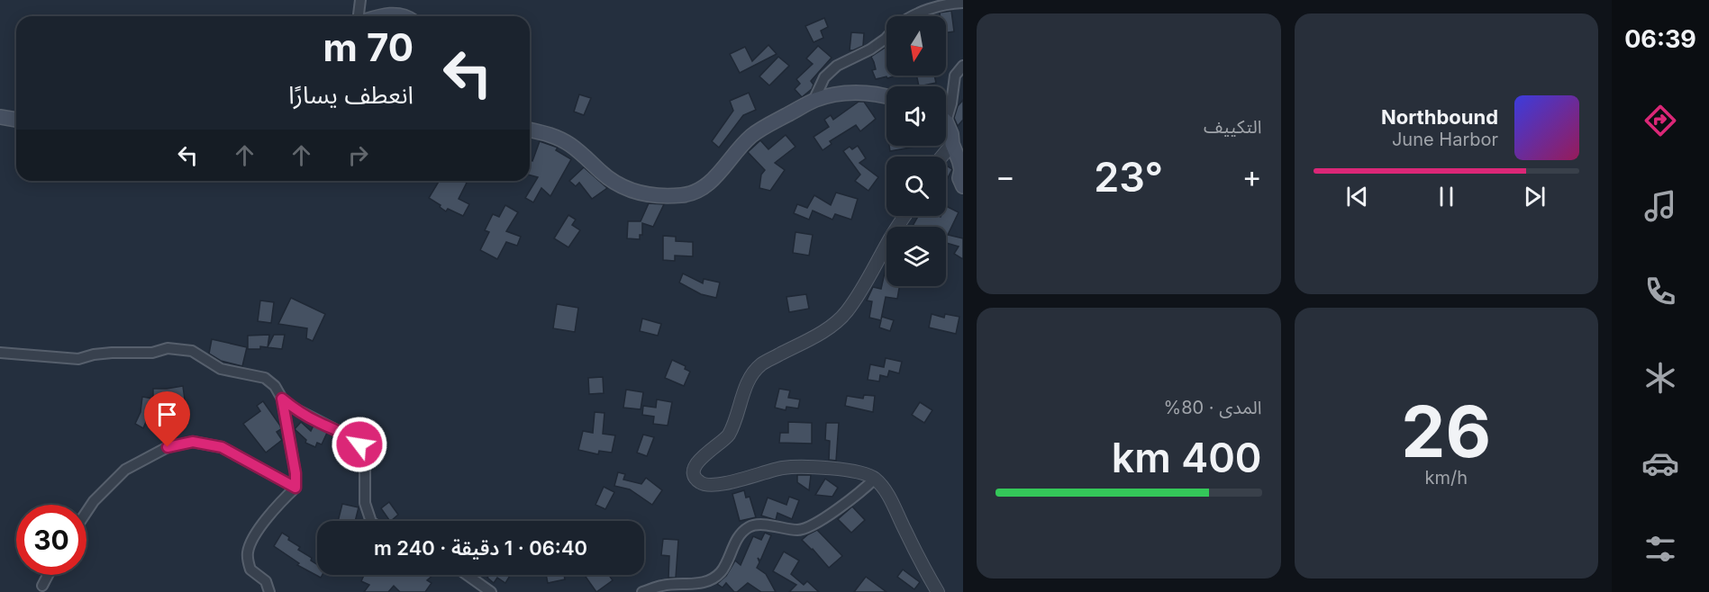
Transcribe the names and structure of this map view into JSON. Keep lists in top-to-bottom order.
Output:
{
  "north": "bottom",
  "page": {
    "tabs": "06:39",
    "tile": [
      "التكييف",
      ["26", "km/h"],
      ["المدى · 80%", "400 km"]
    ],
    "turn": ["70 m", "انعطف يسارًا"],
    "song": ["Northbound", "June Harbor"],
    "heat": ["−", "23°", "+"],
    "limit": "30",
    "trip": "06:40 · 1 دقيقة · 240 m"
  }
}
